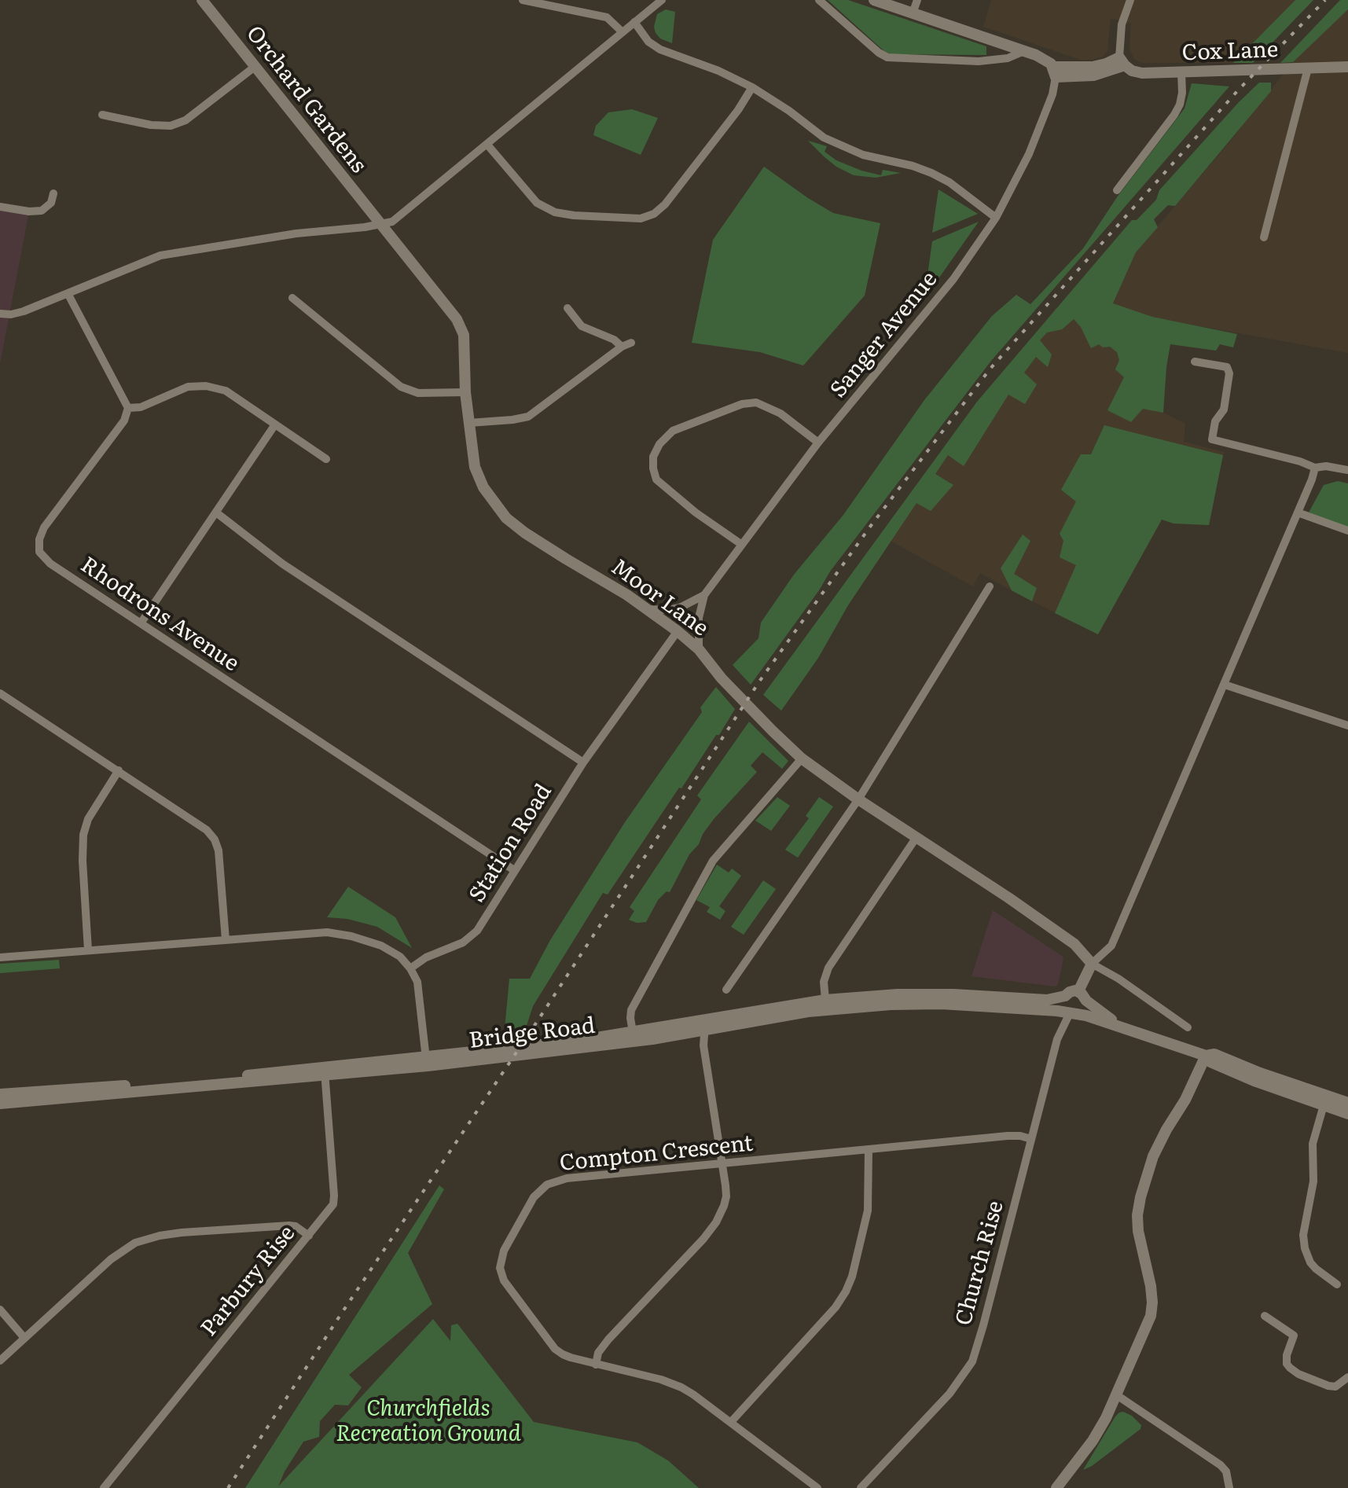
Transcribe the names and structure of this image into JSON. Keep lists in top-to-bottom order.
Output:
{
  "streets": {
    "street": [
      "Cox Lane",
      "Orchard Gardens",
      "Sanger Avenue",
      "Moor Lane",
      "Rhodrons Avenue",
      "Station Road",
      "Bridge Road",
      "Compton Crescent",
      "Church Rise",
      "Parbury Rise"
    ]
  },
  "crossings": [
    ["Orchard Gardens", "Moor Lane"],
    ["Sanger Avenue", "Moor Lane"],
    ["Moor Lane", "Station Road"],
    ["Rhodrons Avenue", "Station Road"],
    ["Bridge Road", "Church Rise"],
    ["Bridge Road", "Parbury Rise"],
    ["Compton Crescent", "Church Rise"]
  ],
  "parks": ["Churchfields Recreation Ground"]
}
